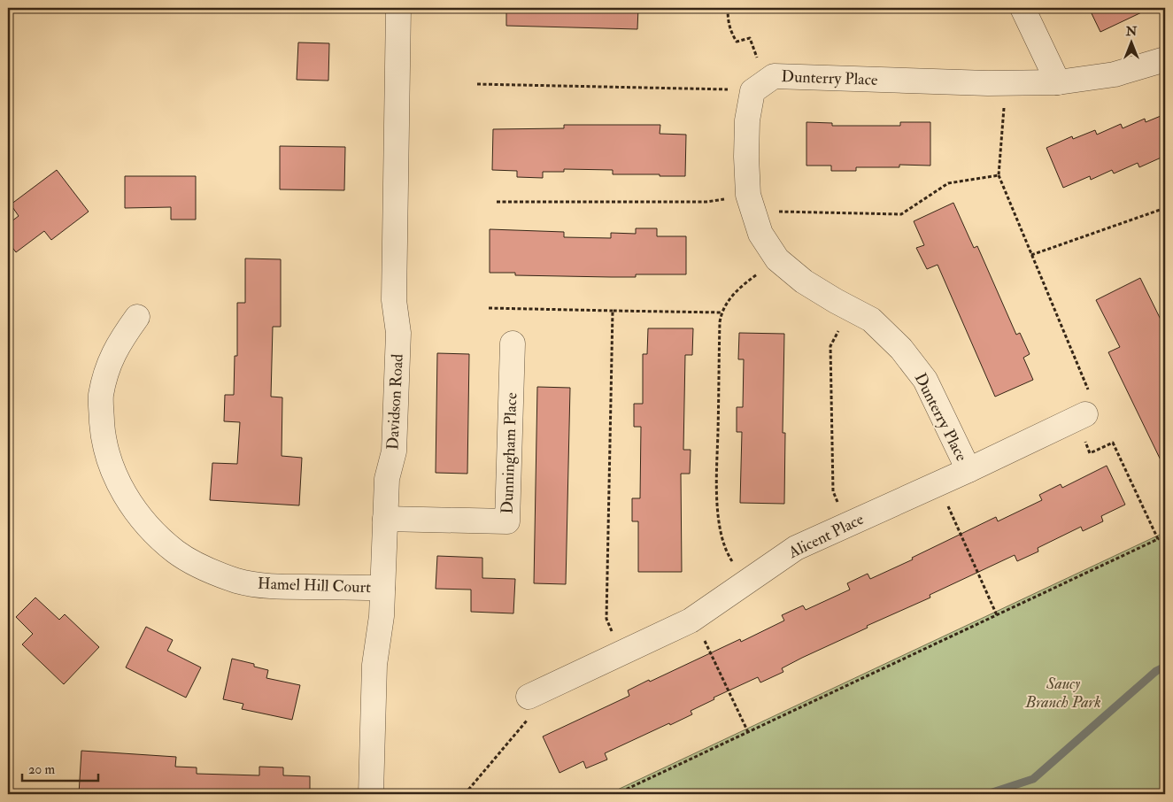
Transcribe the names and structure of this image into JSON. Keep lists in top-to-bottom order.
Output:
{
  "streets": {
    "street": [
      "Dunterry Place",
      "Davidson Road",
      "Dunningham Place",
      "Alicent Place",
      "Hamel Hill Court"
    ]
  },
  "crossings": [
    ["Dunterry Place", "Alicent Place"],
    ["Davidson Road", "Dunningham Place"],
    ["Davidson Road", "Hamel Hill Court"]
  ],
  "parks": ["Saucy Branch Park"],
  "scale_bar": "20 m",
  "north": "top"
}
